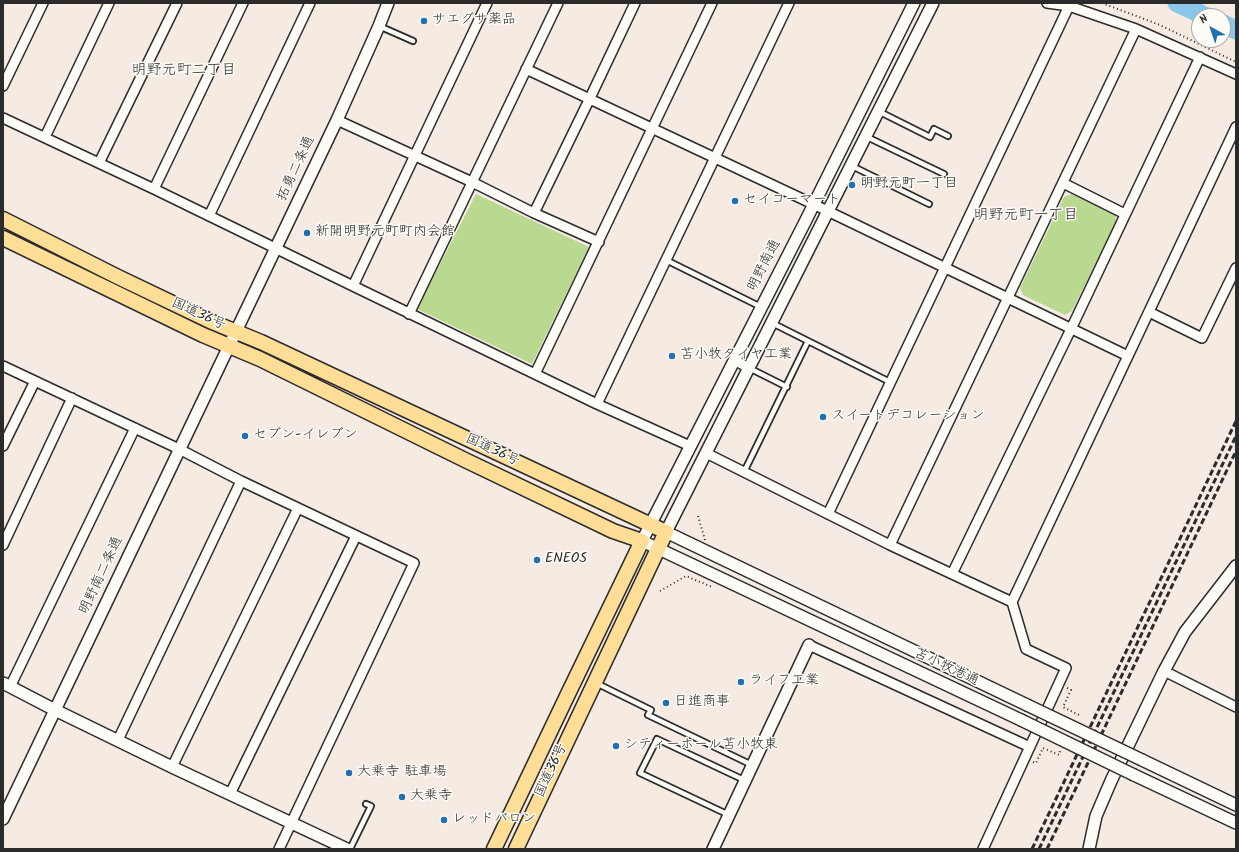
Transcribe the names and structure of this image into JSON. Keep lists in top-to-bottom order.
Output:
{
  "streets": {
    "highway": ["国道36号"],
    "street": [
      "拓勇二条通",
      "明野南通",
      "明野南二条通",
      "苫小牧港通"
    ]
  },
  "crossings": [
    ["拓勇二条通", "国道36号"],
    ["拓勇二条通", "明野南二条通"],
    ["明野南通", "国道36号"],
    ["明野南通", "苫小牧港通"],
    ["国道36号", "明野南二条通"],
    ["国道36号", "苫小牧港通"]
  ],
  "districts": ["明野元町二丁目", "明野元町一丁目"],
  "places": [
    "サエグサ薬品",
    "明野元町一丁目",
    "セイコーマート",
    "新開明野元町町内会館",
    "苫小牧タイヤ工業",
    "スイートデコレーション",
    "セブン-イレブン",
    "ENEOS",
    "ライフ工業",
    "日進商事",
    "シティーホール苫小牧東",
    "大乗寺 駐車場",
    "大乗寺",
    "レッドバロン"
  ],
  "north": "top left"
}
